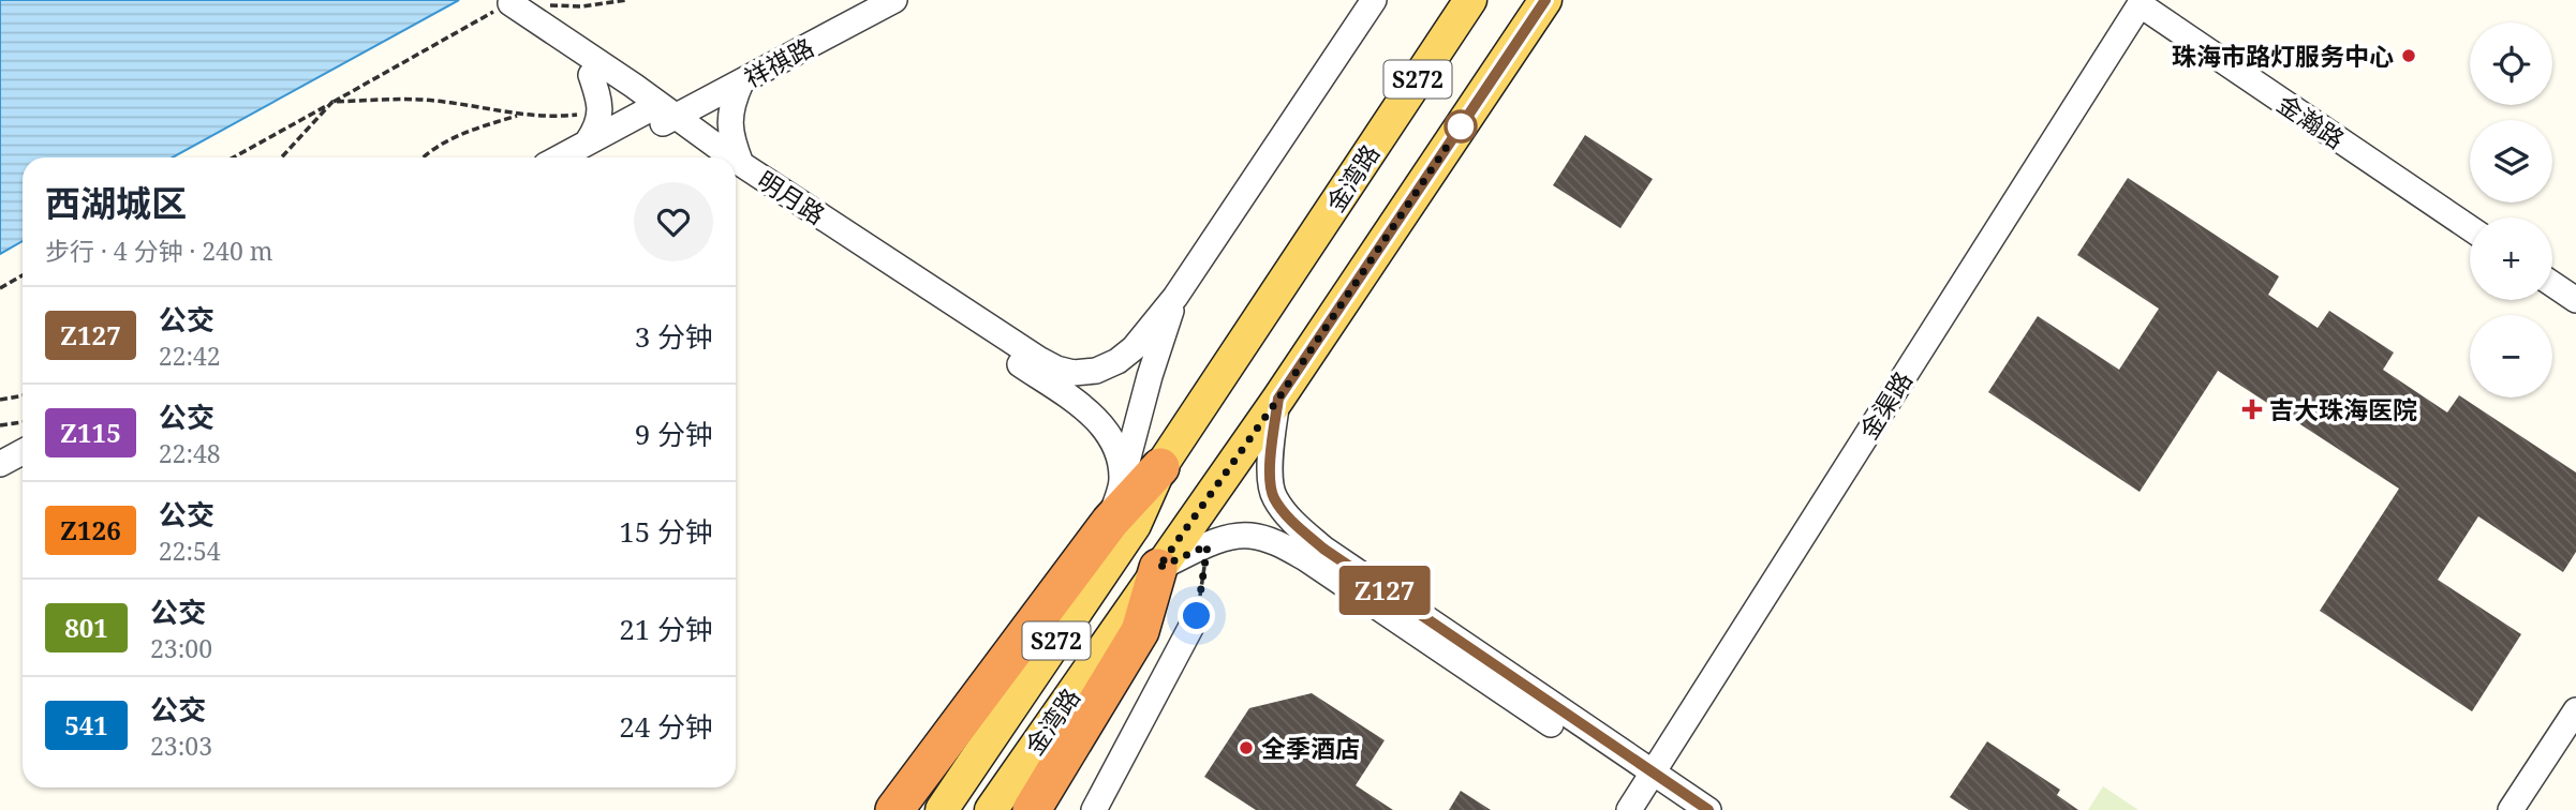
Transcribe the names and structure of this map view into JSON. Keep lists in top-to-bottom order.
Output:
{
  "streets": {
    "main road": ["S272", "金湾路"],
    "street": [
      "祥祺路",
      "金瀚路",
      "明月路",
      "金渠路"
    ]
  },
  "crossings": [
    ["祥祺路", "明月路"],
    ["金瀚路", "金渠路"]
  ],
  "places": {
    "other": ["珠海市路灯服务中心", "全季酒店"],
    "health": ["吉大珠海医院"]
  },
  "lines": ["bus line Z127"],
  "page": {
    "on_map": "Z127",
    "map_buttons": ["+", "−"],
    "heading": ["西湖城区", "步行 · 4 分钟 · 240 m"],
    "list": [
      {
        "mark": "Z127",
        "name": "公交",
        "note": "22:42",
        "value": "3 分钟"
      },
      {
        "mark": "Z115",
        "name": "公交",
        "note": "22:48",
        "value": "9 分钟"
      },
      {
        "mark": "Z126",
        "name": "公交",
        "note": "22:54",
        "value": "15 分钟"
      },
      {
        "mark": "801",
        "name": "公交",
        "note": "23:00",
        "value": "21 分钟"
      },
      {
        "mark": "541",
        "name": "公交",
        "note": "23:03",
        "value": "24 分钟"
      }
    ]
  }
}
